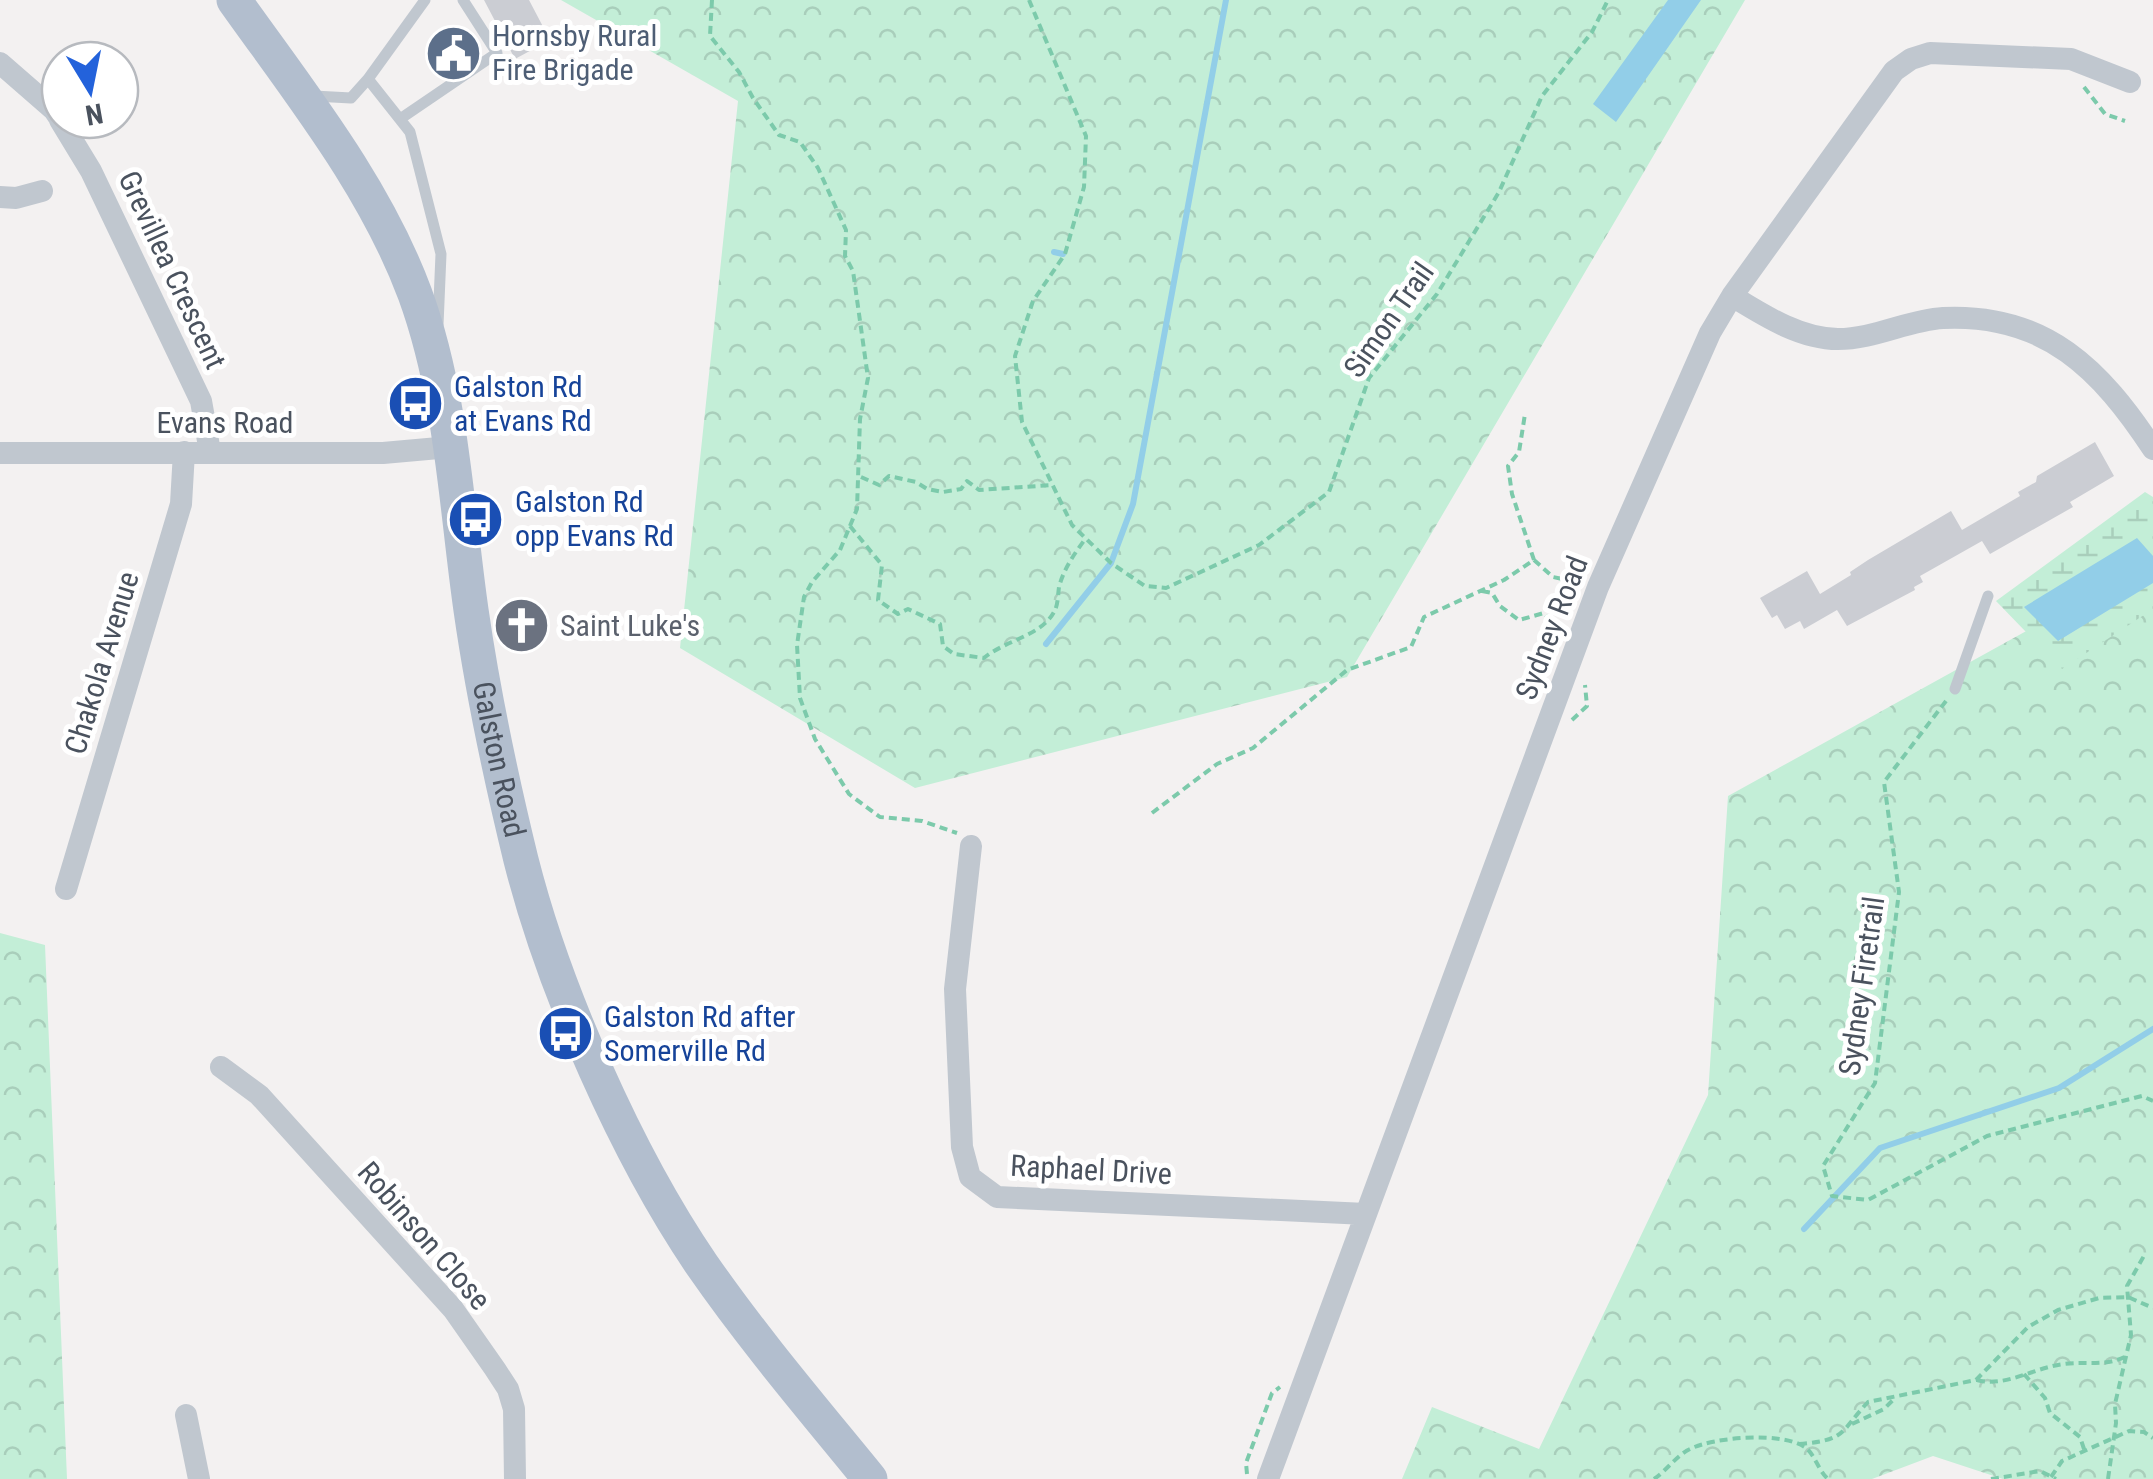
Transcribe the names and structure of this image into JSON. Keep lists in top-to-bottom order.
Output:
{
  "streets": {
    "main road": ["Galston Road"],
    "street": [
      "Grevillea Crescent",
      "Evans Road",
      "Sydney Road",
      "Chakola Avenue",
      "Raphael Drive",
      "Robinson Close"
    ],
    "path": ["Simon Trail", "Sydney Firetrail"]
  },
  "crossings": [
    ["Grevillea Crescent", "Evans Road"],
    ["Evans Road", "Chakola Avenue"],
    ["Evans Road", "Galston Road"],
    ["Sydney Road", "Raphael Drive"]
  ],
  "places": {
    "public building": ["Hornsby Rural Fire Brigade"],
    "bus stop": ["Galston Rd at Evans Rd", "Galston Rd opp Evans Rd", "Galston Rd after Somerville Rd"],
    "church": ["Saint Luke's"]
  },
  "north": "bottom"
}
